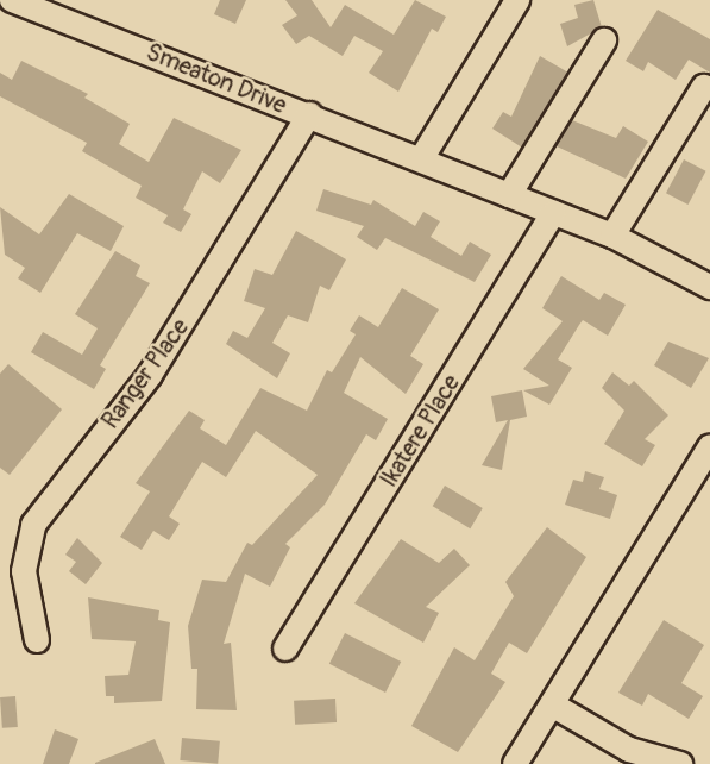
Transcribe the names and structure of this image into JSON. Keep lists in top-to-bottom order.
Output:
{
  "streets": {
    "street": ["Smeaton Drive", "Ranger Place", "Ikatere Place"]
  },
  "crossings": [
    ["Smeaton Drive", "Ranger Place"],
    ["Smeaton Drive", "Ikatere Place"]
  ]
}
